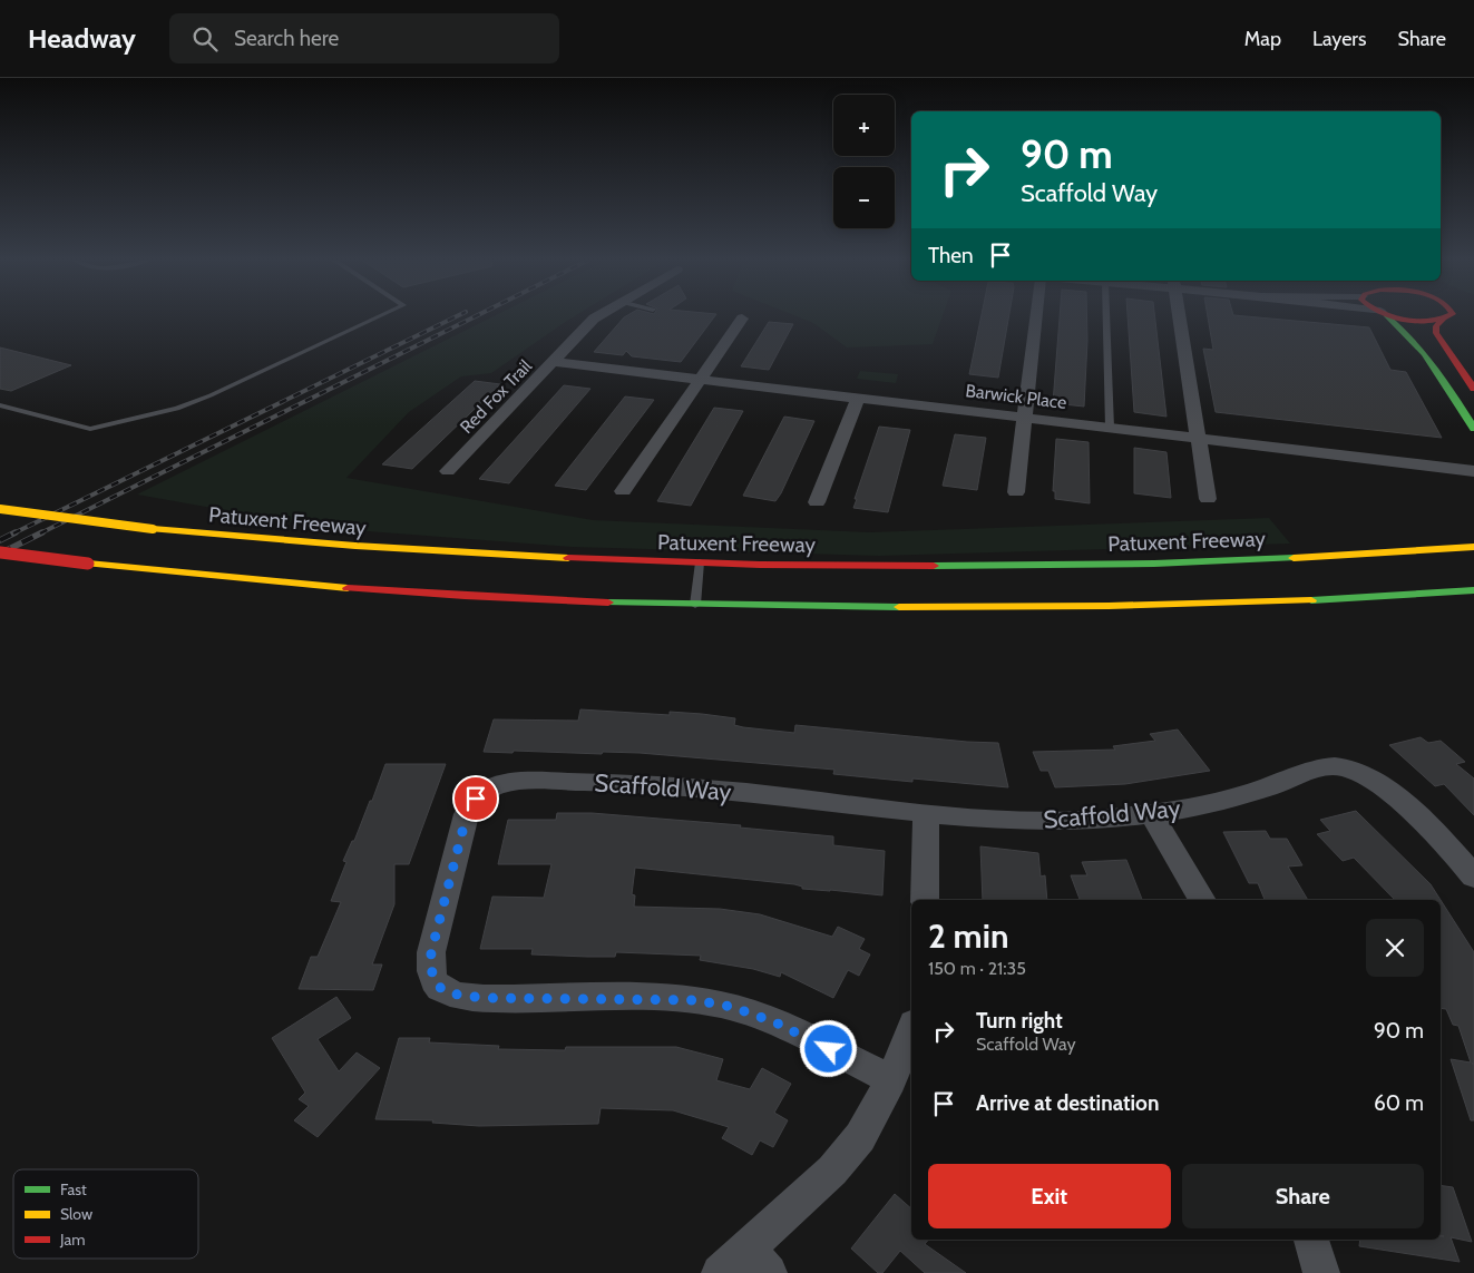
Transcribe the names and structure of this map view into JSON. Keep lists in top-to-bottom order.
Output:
{
  "streets": {
    "main road": ["Patuxent Freeway"],
    "street": ["Red Fox Trail", "Barwick Place", "Scaffold Way"]
  },
  "crossings": [
    ["Red Fox Trail", "Barwick Place"]
  ],
  "legend": ["Fast", "Slow", "Jam"],
  "page": {
    "header": "Headway",
    "search": "Search here",
    "nav": ["Map", "Layers", "Share"],
    "map_buttons": ["+", "−"],
    "turn": ["90 m", "Scaffold Way"],
    "then": "Then",
    "heading": ["2 min", "150 m · 21:35"],
    "list": [
      {
        "name": "Turn right",
        "note": "Scaffold Way",
        "value": "90 m"
      },
      {
        "name": "Arrive at destination",
        "value": "60 m"
      }
    ],
    "buttons": ["Exit", "Share"]
  }
}
